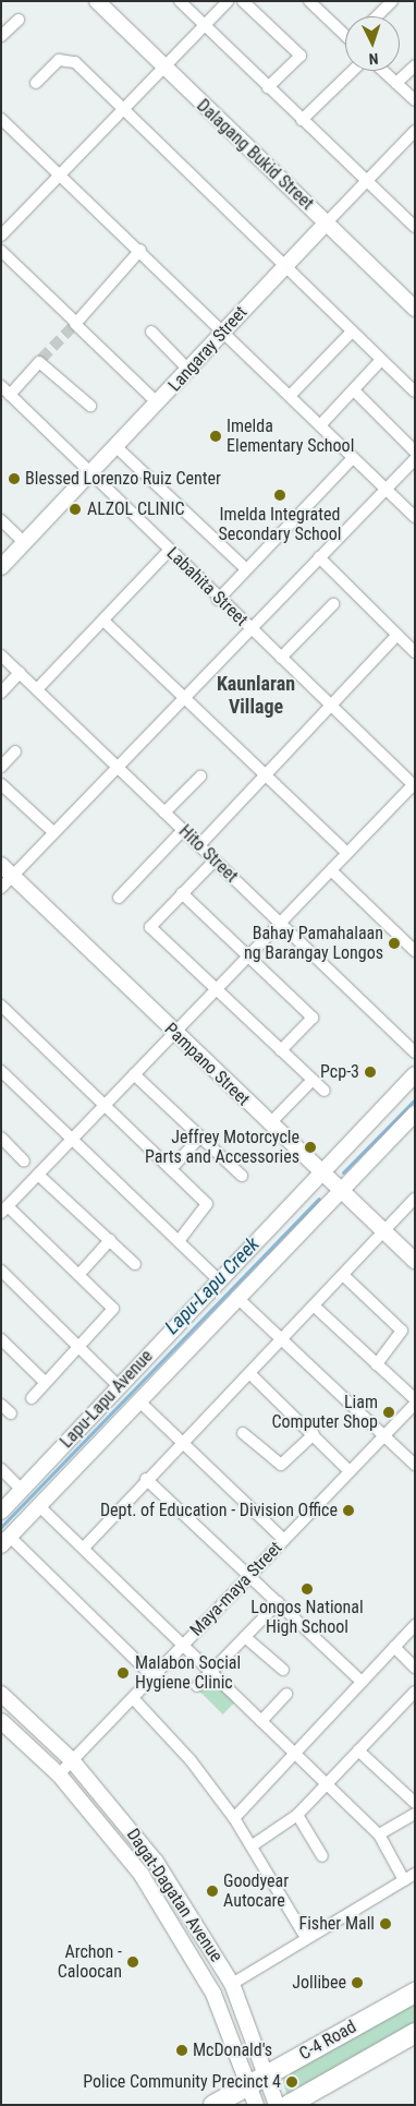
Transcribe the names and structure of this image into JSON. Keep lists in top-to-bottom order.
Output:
{
  "streets": {
    "highway": ["C-4 Road"],
    "main road": [
      "Dalagang Bukid Street",
      "Langaray Street",
      "Pampano Street",
      "Lapu-Lapu Avenue",
      "Dagat-Dagatan Avenue"
    ],
    "street": ["Labahita Street", "Hito Street", "Maya-maya Street"]
  },
  "crossings": [
    ["Dalagang Bukid Street", "Langaray Street"],
    ["Langaray Street", "Labahita Street"],
    ["Pampano Street", "Lapu-Lapu Avenue"],
    ["Maya-maya Street", "Dagat-Dagatan Avenue"],
    ["Dagat-Dagatan Avenue", "C-4 Road"]
  ],
  "districts": ["Kaunlaran Village"],
  "water": ["Lapu-Lapu Creek"],
  "places": [
    "Imelda Elementary School",
    "Blessed Lorenzo Ruiz Center",
    "Imelda Integrated Secondary School",
    "ALZOL CLINIC",
    "Bahay Pamahalaan ng Barangay Longos",
    "Pcp-3",
    "Jeffrey Motorcycle Parts and Accessories",
    "Liam Computer Shop",
    "Dept. of Education - Division Office",
    "Longos National High School",
    "Malabon Social Hygiene Clinic",
    "Goodyear Autocare",
    "Fisher Mall",
    "Archon - Caloocan",
    "Jollibee",
    "McDonald's",
    "Police Community Precinct 4"
  ],
  "north": "bottom"
}
